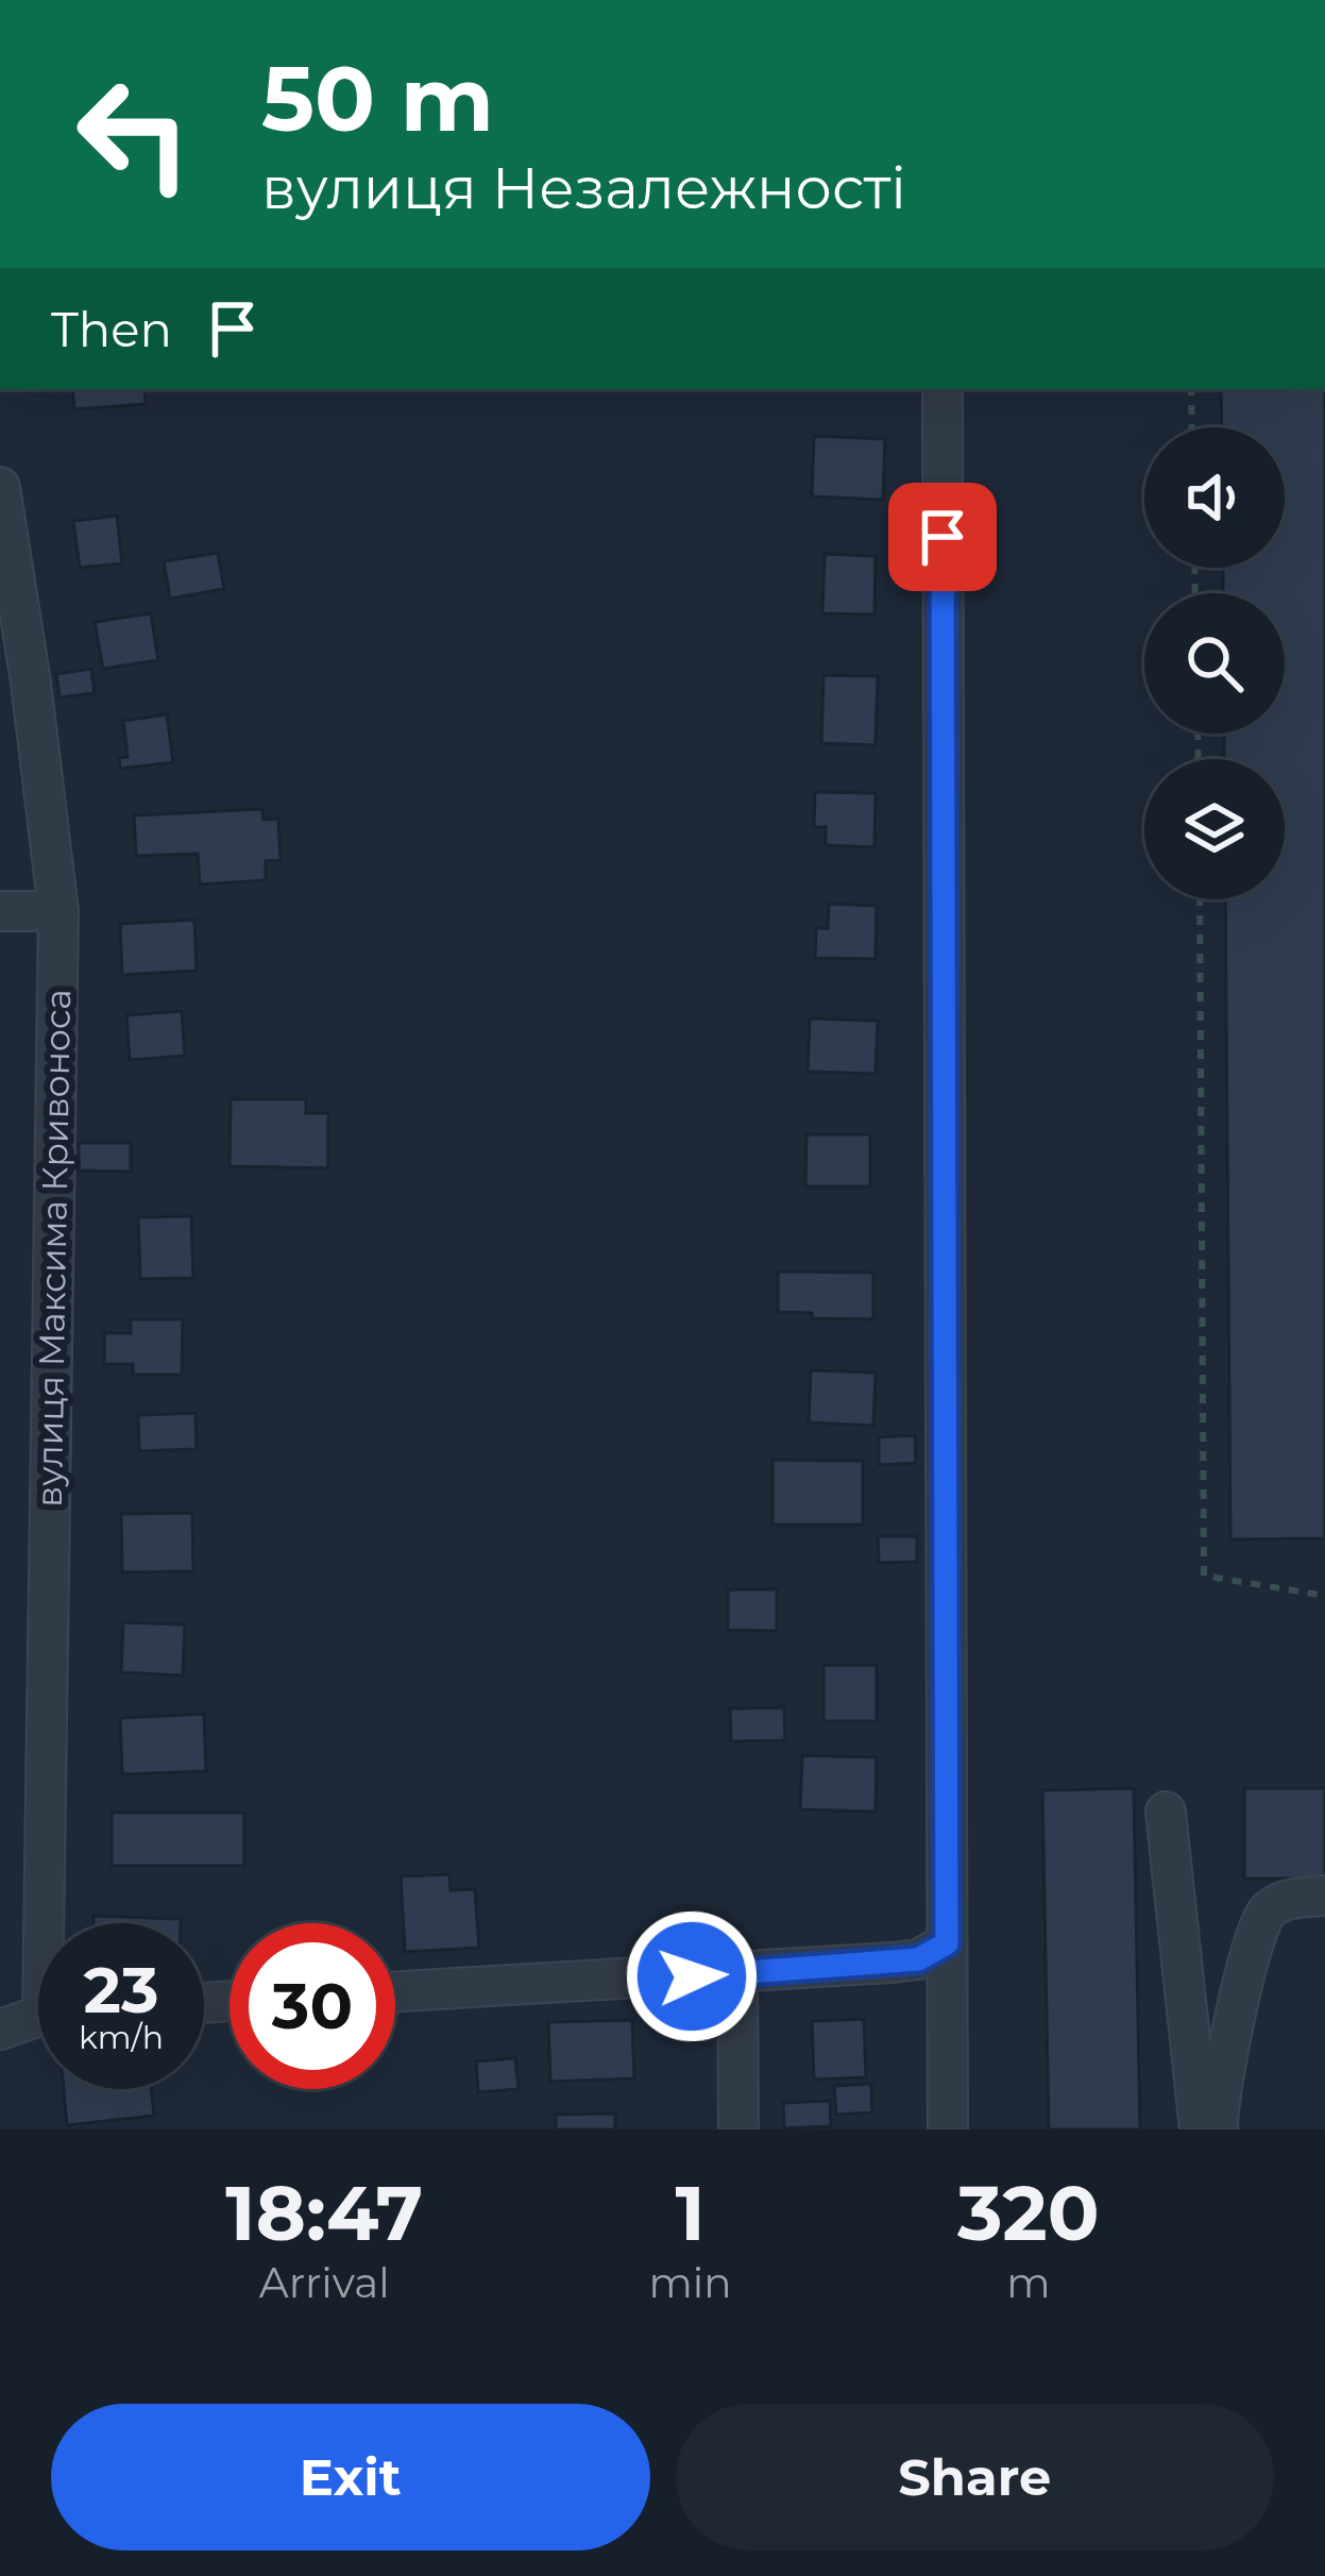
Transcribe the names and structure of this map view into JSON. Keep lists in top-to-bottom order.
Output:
{
  "streets": {
    "street": ["вулиця Максима Кривоноса"]
  },
  "page": {
    "turn": ["50 m", "вулиця Незалежності"],
    "then": "Then",
    "speed": "23 km/h",
    "limit": "30",
    "eta": [
      "18:47",
      "Arrival",
      "1",
      "min",
      "320",
      "m"
    ],
    "buttons": ["Exit", "Share"]
  }
}
